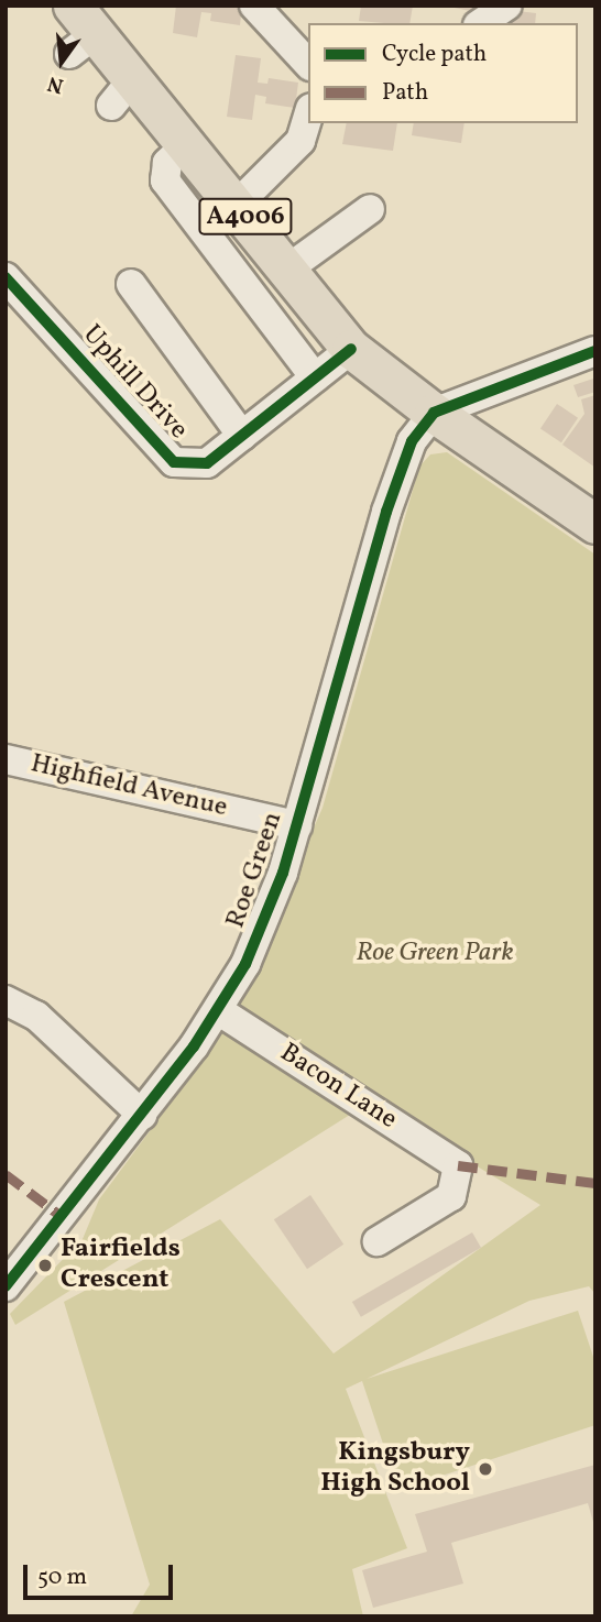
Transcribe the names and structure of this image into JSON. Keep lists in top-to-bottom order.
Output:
{
  "streets": {
    "main road": ["A4006"],
    "street": [
      "Uphill Drive",
      "Highfield Avenue",
      "Roe Green",
      "Bacon Lane"
    ]
  },
  "crossings": [
    ["A4006", "Uphill Drive"],
    ["A4006", "Roe Green"],
    ["Highfield Avenue", "Roe Green"],
    ["Roe Green", "Bacon Lane"]
  ],
  "parks": ["Roe Green Park"],
  "places": ["Fairfields Crescent", "Kingsbury High School"],
  "legend": ["Cycle path", "Path"],
  "scale_bar": "50 m",
  "north": "bottom"
}
